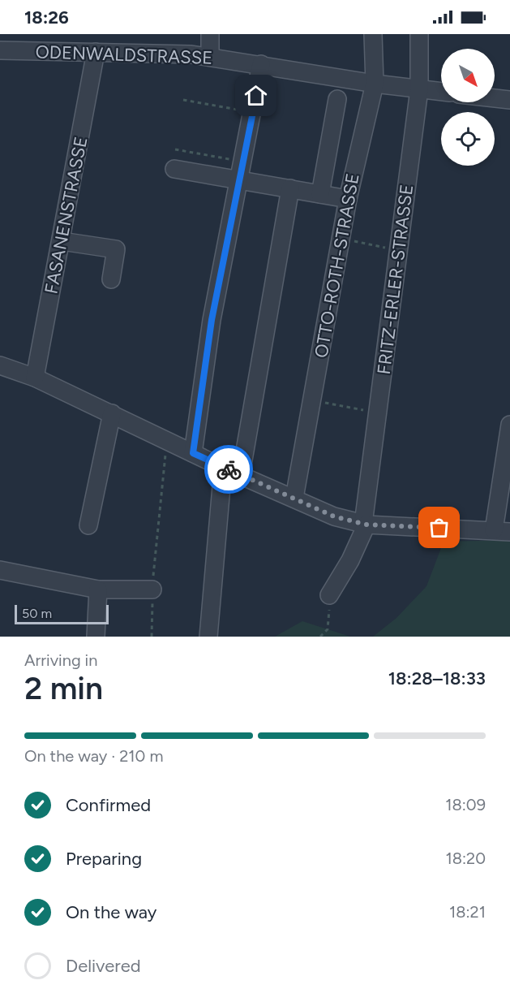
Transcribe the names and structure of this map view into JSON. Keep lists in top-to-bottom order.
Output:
{
  "streets": {
    "street": [
      "ODENWALDSTRASSE",
      "FASANENSTRASSE",
      "OTTO-ROTH-STRASSE",
      "FRITZ-ERLER-STRASSE"
    ]
  },
  "crossings": [
    ["ODENWALDSTRASSE", "FASANENSTRASSE"],
    ["ODENWALDSTRASSE", "OTTO-ROTH-STRASSE"],
    ["ODENWALDSTRASSE", "FRITZ-ERLER-STRASSE"]
  ],
  "scale_bar": "50 m",
  "north": "bottom right",
  "page": {
    "status": "18:26",
    "scale": "50 m",
    "heading": ["2 min", "Arriving in", "18:28–18:33"],
    "bar": "On the way · 210 m",
    "list": [
      ["Confirmed", "18:09"],
      ["Preparing", "18:20"],
      ["On the way", "18:21"],
      "Delivered"
    ]
  }
}
